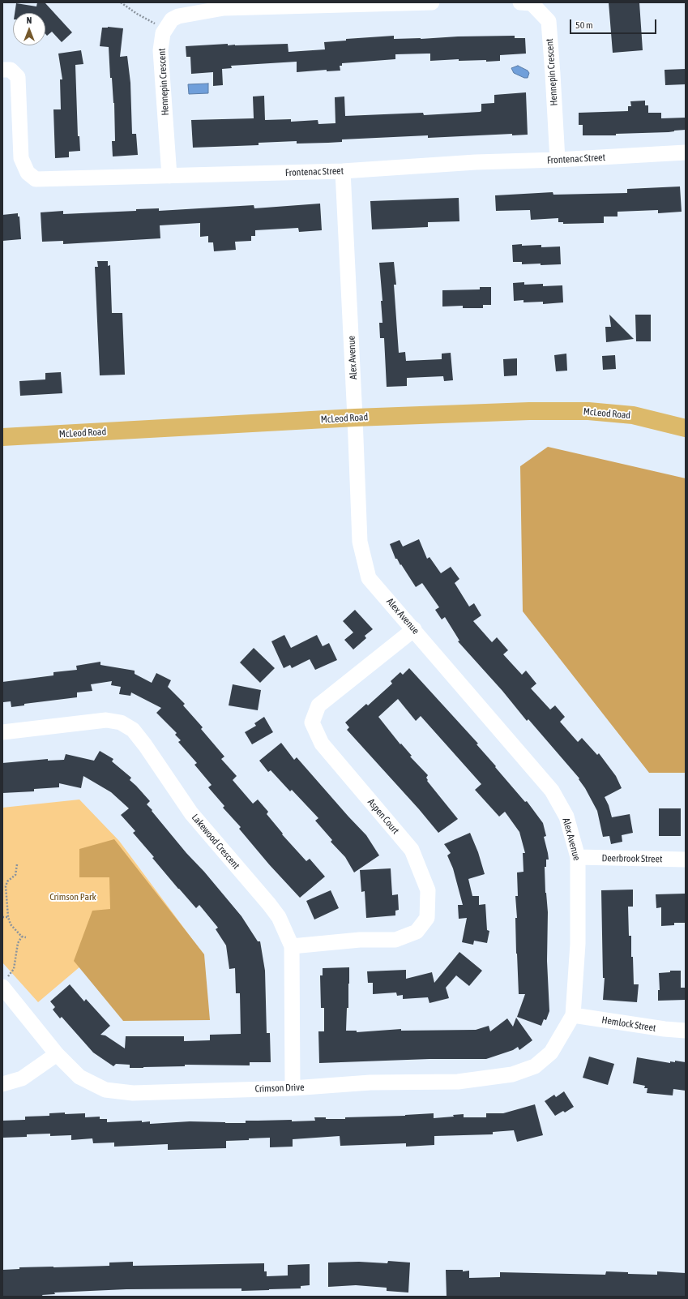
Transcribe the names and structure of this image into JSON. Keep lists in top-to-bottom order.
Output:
{
  "streets": {
    "main road": ["McLeod Road"],
    "street": [
      "Hennepin Crescent",
      "Frontenac Street",
      "Alex Avenue",
      "Aspen Court",
      "Lakewood Crescent",
      "Deerbrook Street",
      "Hemlock Street",
      "Crimson Drive"
    ]
  },
  "crossings": [
    ["Hennepin Crescent", "Frontenac Street"],
    ["Frontenac Street", "Alex Avenue"],
    ["Alex Avenue", "McLeod Road"],
    ["Alex Avenue", "Aspen Court"],
    ["Alex Avenue", "Deerbrook Street"],
    ["Alex Avenue", "Hemlock Street"],
    ["Alex Avenue", "Crimson Drive"],
    ["Aspen Court", "Lakewood Crescent"],
    ["Lakewood Crescent", "Crimson Drive"],
    ["Hemlock Street", "Crimson Drive"]
  ],
  "parks": ["Crimson Park"],
  "scale_bar": "50 m",
  "north": "top"
}
